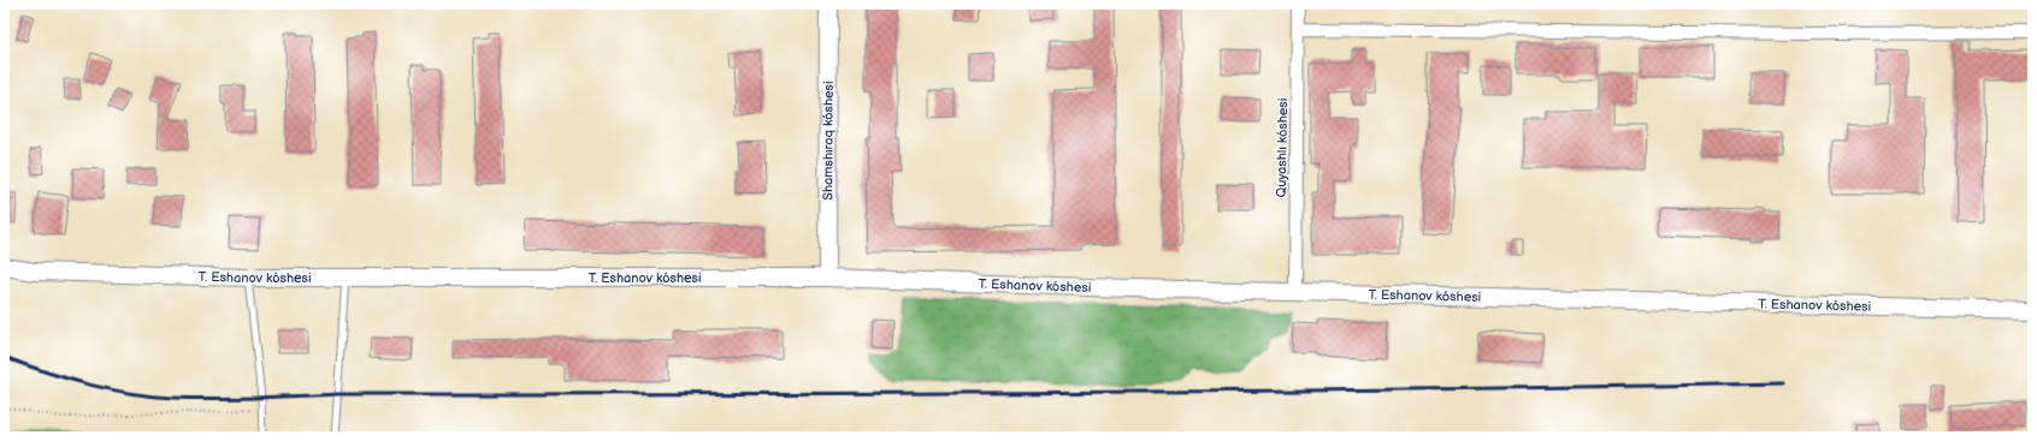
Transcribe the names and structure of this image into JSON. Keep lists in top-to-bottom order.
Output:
{
  "streets": {
    "main road": ["Shamshıraq kóshesi", "T. Eshanov kóshesi"],
    "street": ["Quyashlı kóshesi"]
  },
  "crossings": [
    ["Shamshıraq kóshesi", "T. Eshanov kóshesi"],
    ["Quyashlı kóshesi", "T. Eshanov kóshesi"]
  ]
}
